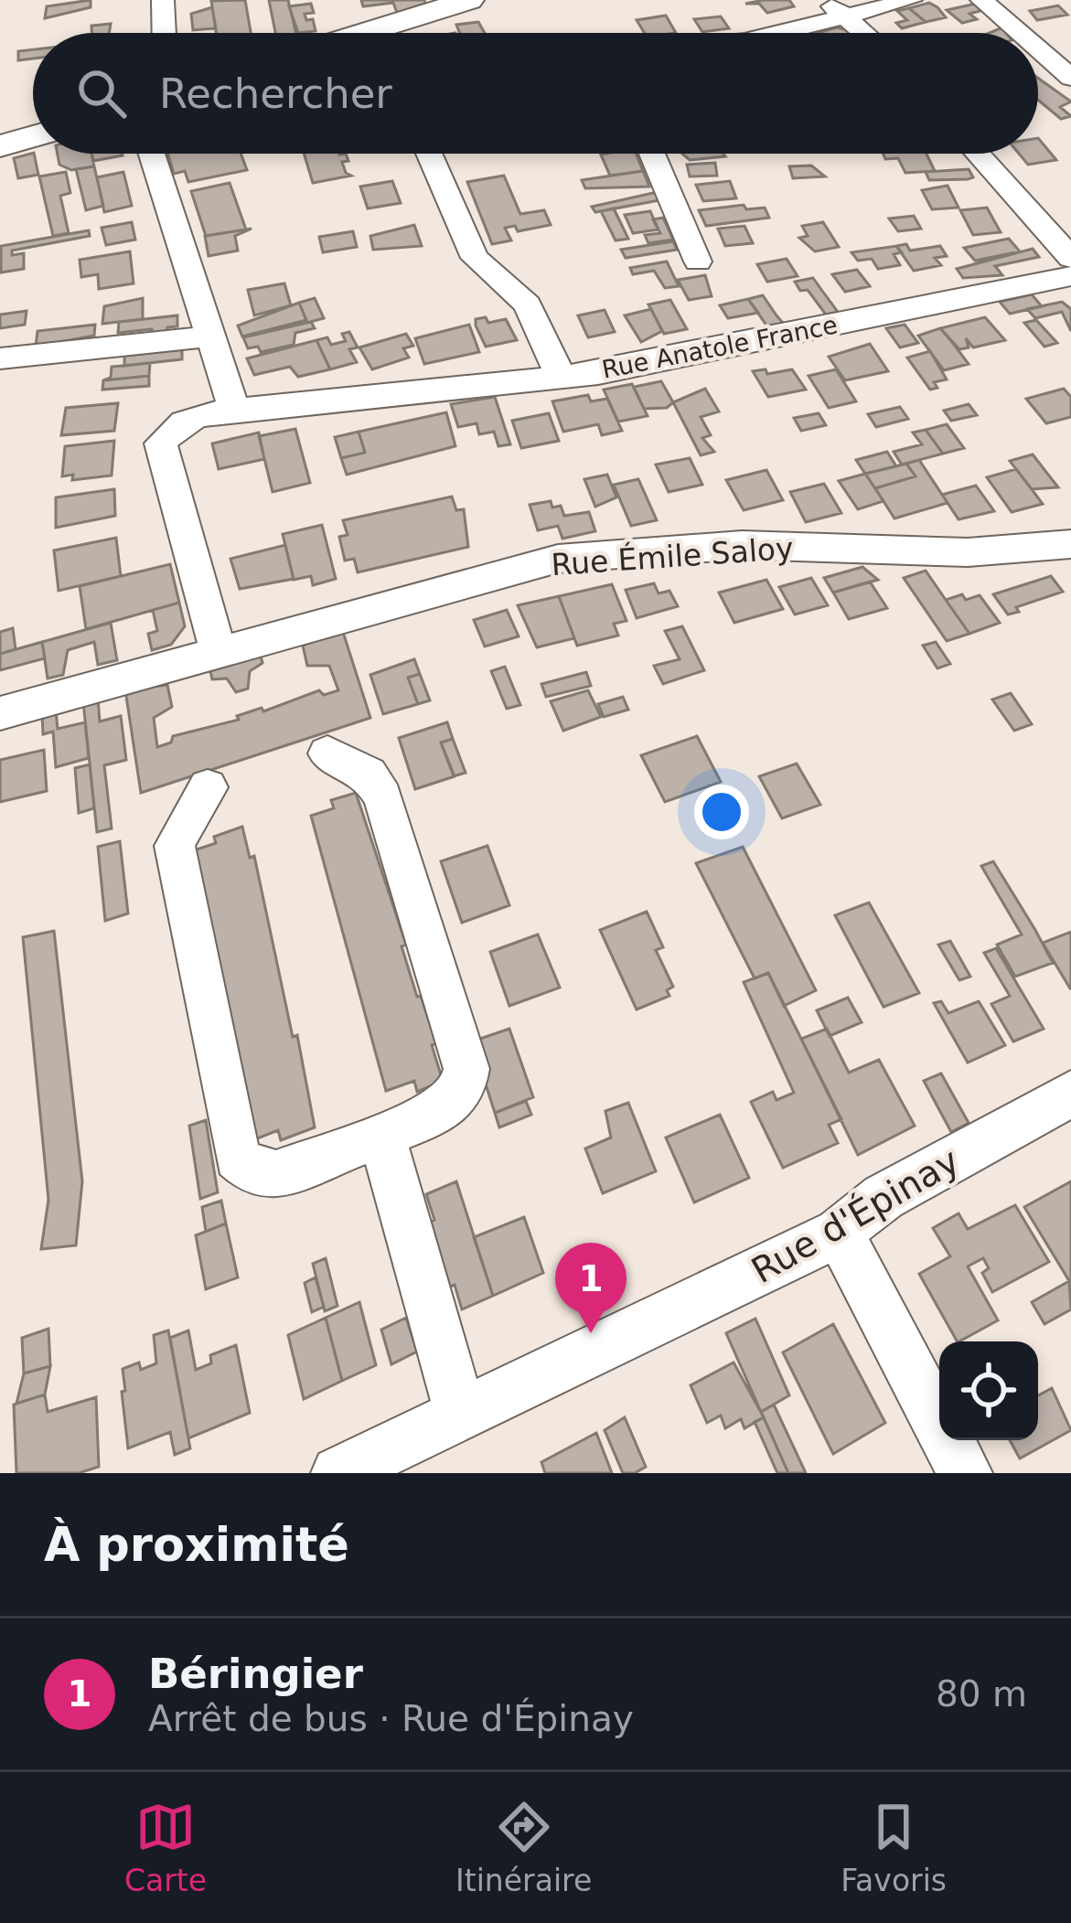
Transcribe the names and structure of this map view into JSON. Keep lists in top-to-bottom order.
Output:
{
  "streets": {
    "street": ["Rue Anatole France", "Rue Émile Saloy", "Rue d'Épinay"]
  },
  "crossings": [
    ["Rue Anatole France", "Rue Émile Saloy"]
  ],
  "page": {
    "search": "Rechercher",
    "pins": "1",
    "heading": "À proximité",
    "list": [
      {
        "mark": "1",
        "name": "Béringier",
        "note": "Arrêt de bus · Rue d'Épinay",
        "value": "80 m"
      }
    ],
    "nav": ["Carte", "Itinéraire", "Favoris"]
  }
}
